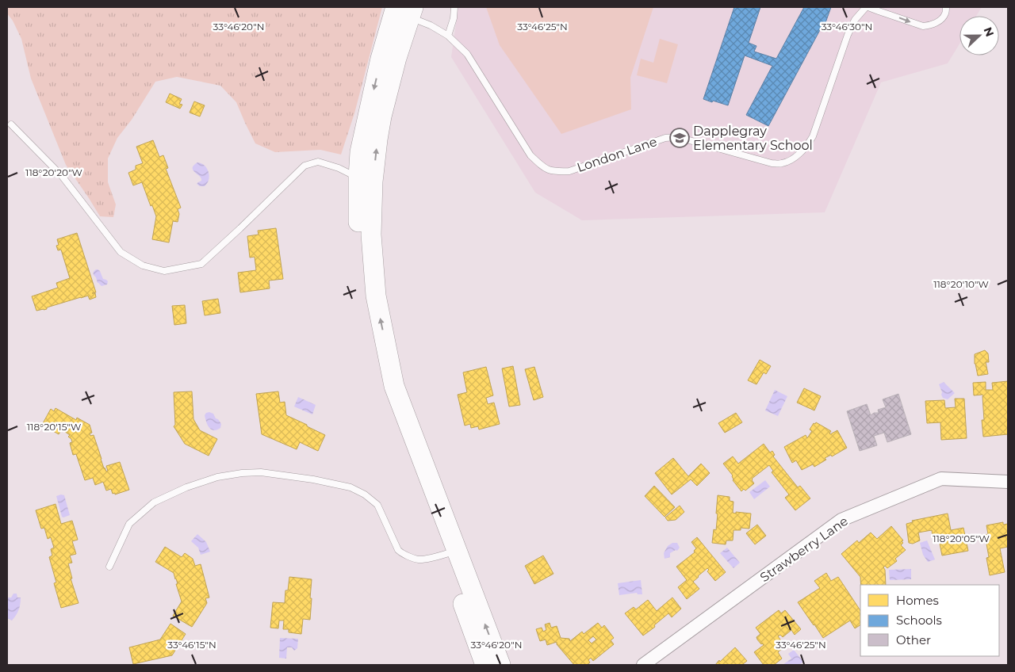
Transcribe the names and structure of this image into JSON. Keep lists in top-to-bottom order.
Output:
{
  "streets": {
    "street": ["Strawberry Lane"],
    "lane": ["London Lane"]
  },
  "places": {
    "school or university": ["Dapplegray Elementary School"]
  },
  "legend": ["Homes", "Schools", "Other"],
  "north": "right",
  "coordinates": [
    "33°46'20\"N",
    "33°46'25\"N",
    "33°46'30\"N",
    "118°20'20\"W",
    "118°20'10\"W",
    "118°20'15\"W",
    "118°20'05\"W",
    "33°46'15\"N"
  ]
}
